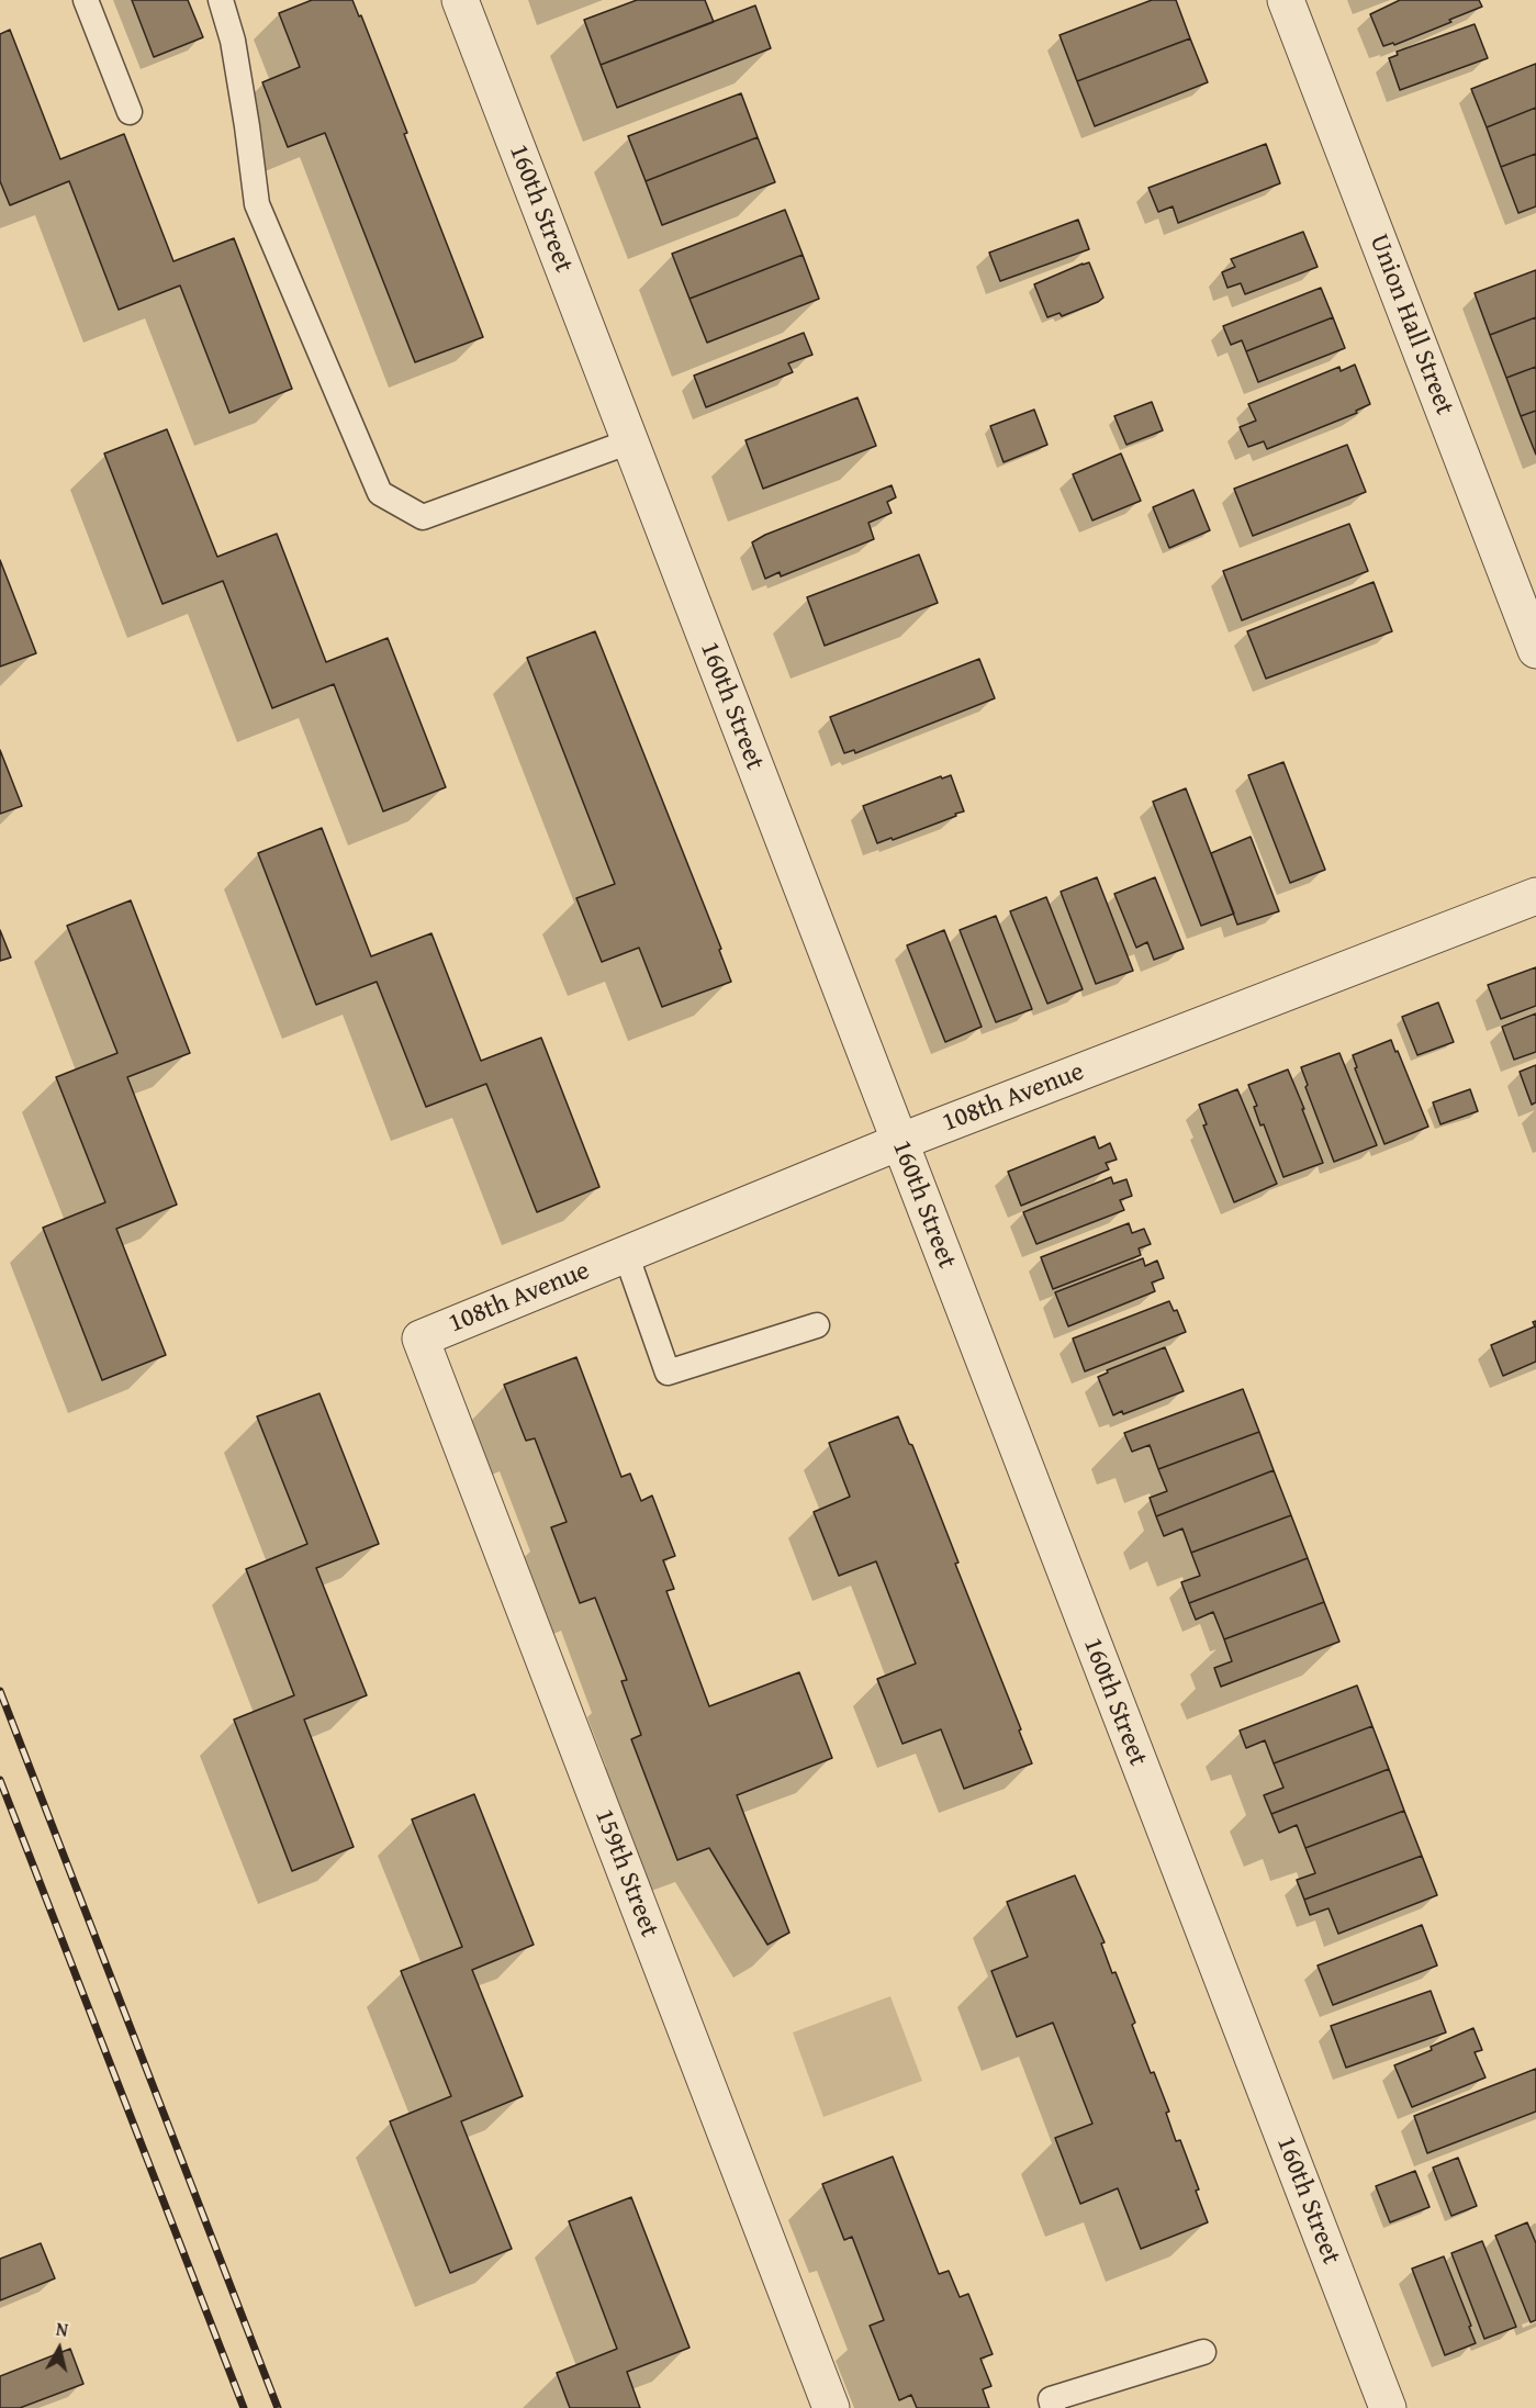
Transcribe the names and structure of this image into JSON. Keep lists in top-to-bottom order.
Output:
{
  "streets": {
    "street": [
      "160th Street",
      "Union Hall Street",
      "108th Avenue",
      "159th Street"
    ]
  },
  "crossings": [
    ["160th Street", "108th Avenue"],
    ["108th Avenue", "159th Street"]
  ],
  "north": "top"
}
